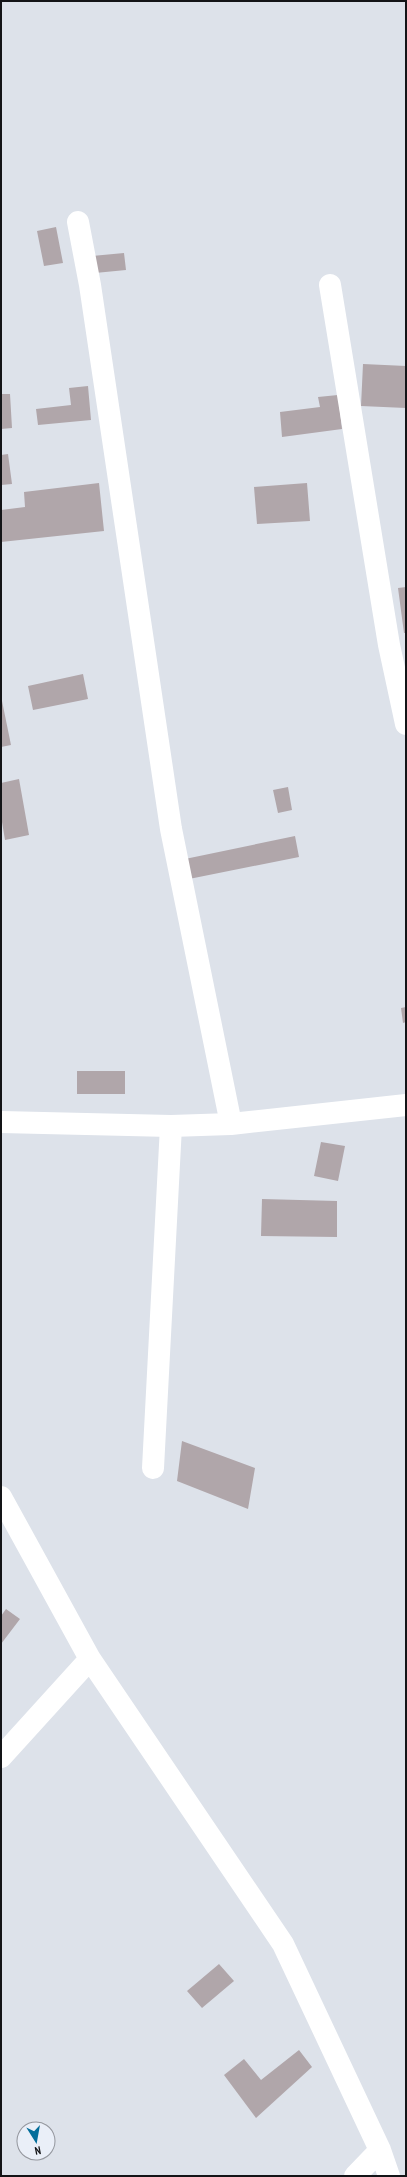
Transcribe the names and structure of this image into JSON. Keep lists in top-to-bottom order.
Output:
{
  "north": "bottom"
}
